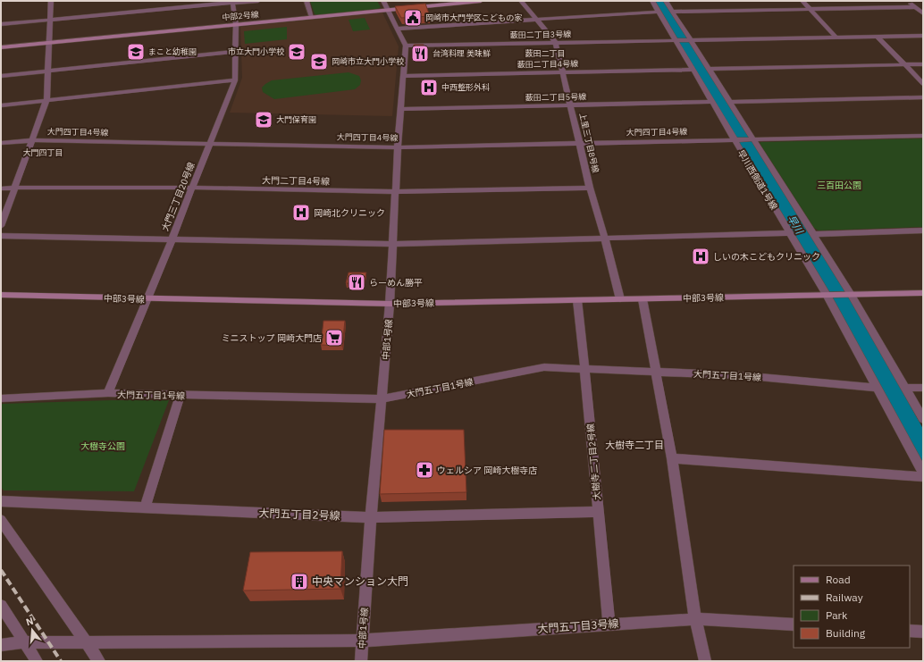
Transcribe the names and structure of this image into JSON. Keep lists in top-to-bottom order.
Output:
{
  "streets": {
    "street": [
      "中部2号線",
      "藪田二丁目3号線",
      "藪田二丁目4号線",
      "藪田二丁目5号線",
      "大門四丁目4号線",
      "上里三丁目8号線",
      "早川西側道1号線",
      "大門二丁目4号線",
      "大門三丁目20号線",
      "中部3号線",
      "中部1号線",
      "大門五丁目1号線",
      "大樹寺二丁目2号線",
      "大門五丁目2号線",
      "大門五丁目3号線"
    ]
  },
  "crossings": [
    ["中部2号線", "大門三丁目20号線"],
    ["藪田二丁目3号線", "上里三丁目8号線"],
    ["藪田二丁目3号線", "早川西側道1号線"],
    ["藪田二丁目3号線", "中部1号線"],
    ["藪田二丁目4号線", "上里三丁目8号線"],
    ["藪田二丁目4号線", "早川西側道1号線"],
    ["藪田二丁目4号線", "中部1号線"],
    ["藪田二丁目5号線", "上里三丁目8号線"],
    ["藪田二丁目5号線", "早川西側道1号線"],
    ["藪田二丁目5号線", "中部1号線"],
    ["大門四丁目4号線", "上里三丁目8号線"],
    ["大門四丁目4号線", "早川西側道1号線"],
    ["大門四丁目4号線", "大門三丁目20号線"],
    ["大門四丁目4号線", "中部1号線"],
    ["上里三丁目8号線", "大門二丁目4号線"],
    ["上里三丁目8号線", "中部3号線"],
    ["早川西側道1号線", "中部3号線"],
    ["早川西側道1号線", "大門五丁目1号線"],
    ["大門二丁目4号線", "大門三丁目20号線"],
    ["大門二丁目4号線", "中部1号線"],
    ["大門三丁目20号線", "中部3号線"],
    ["大門三丁目20号線", "大門五丁目1号線"],
    ["中部3号線", "中部1号線"],
    ["中部3号線", "大樹寺二丁目2号線"],
    ["中部1号線", "大門五丁目1号線"],
    ["中部1号線", "大門五丁目2号線"],
    ["中部1号線", "大門五丁目3号線"],
    ["大門五丁目1号線", "大樹寺二丁目2号線"],
    ["大樹寺二丁目2号線", "大門五丁目2号線"],
    ["大樹寺二丁目2号線", "大門五丁目3号線"]
  ],
  "districts": ["薮田二丁目", "大門四丁目", "大樹寺二丁目"],
  "water": ["早川"],
  "parks": ["三百田公園", "大樹寺公園"],
  "places": {
    "public building": ["岡崎市大門学区こどもの家"],
    "school or university": [
      "まこと幼稚園",
      "市立大門小学校",
      "岡崎市立大門小学校",
      "大門保育園"
    ],
    "restaurant": ["台湾料理 美味鮮", "らーめん勝平"],
    "hospital": ["中西整形外科", "岡崎北クリニック", "しいの木こどもクリニック"],
    "supermarket": ["ミニストップ 岡崎大門店"],
    "pharmacy": ["ウェルシア 岡崎大樹寺店"],
    "building": ["中央マンション大門"]
  },
  "legend": [
    "Road",
    "Railway",
    "Park",
    "Building"
  ],
  "north": "top"
}
